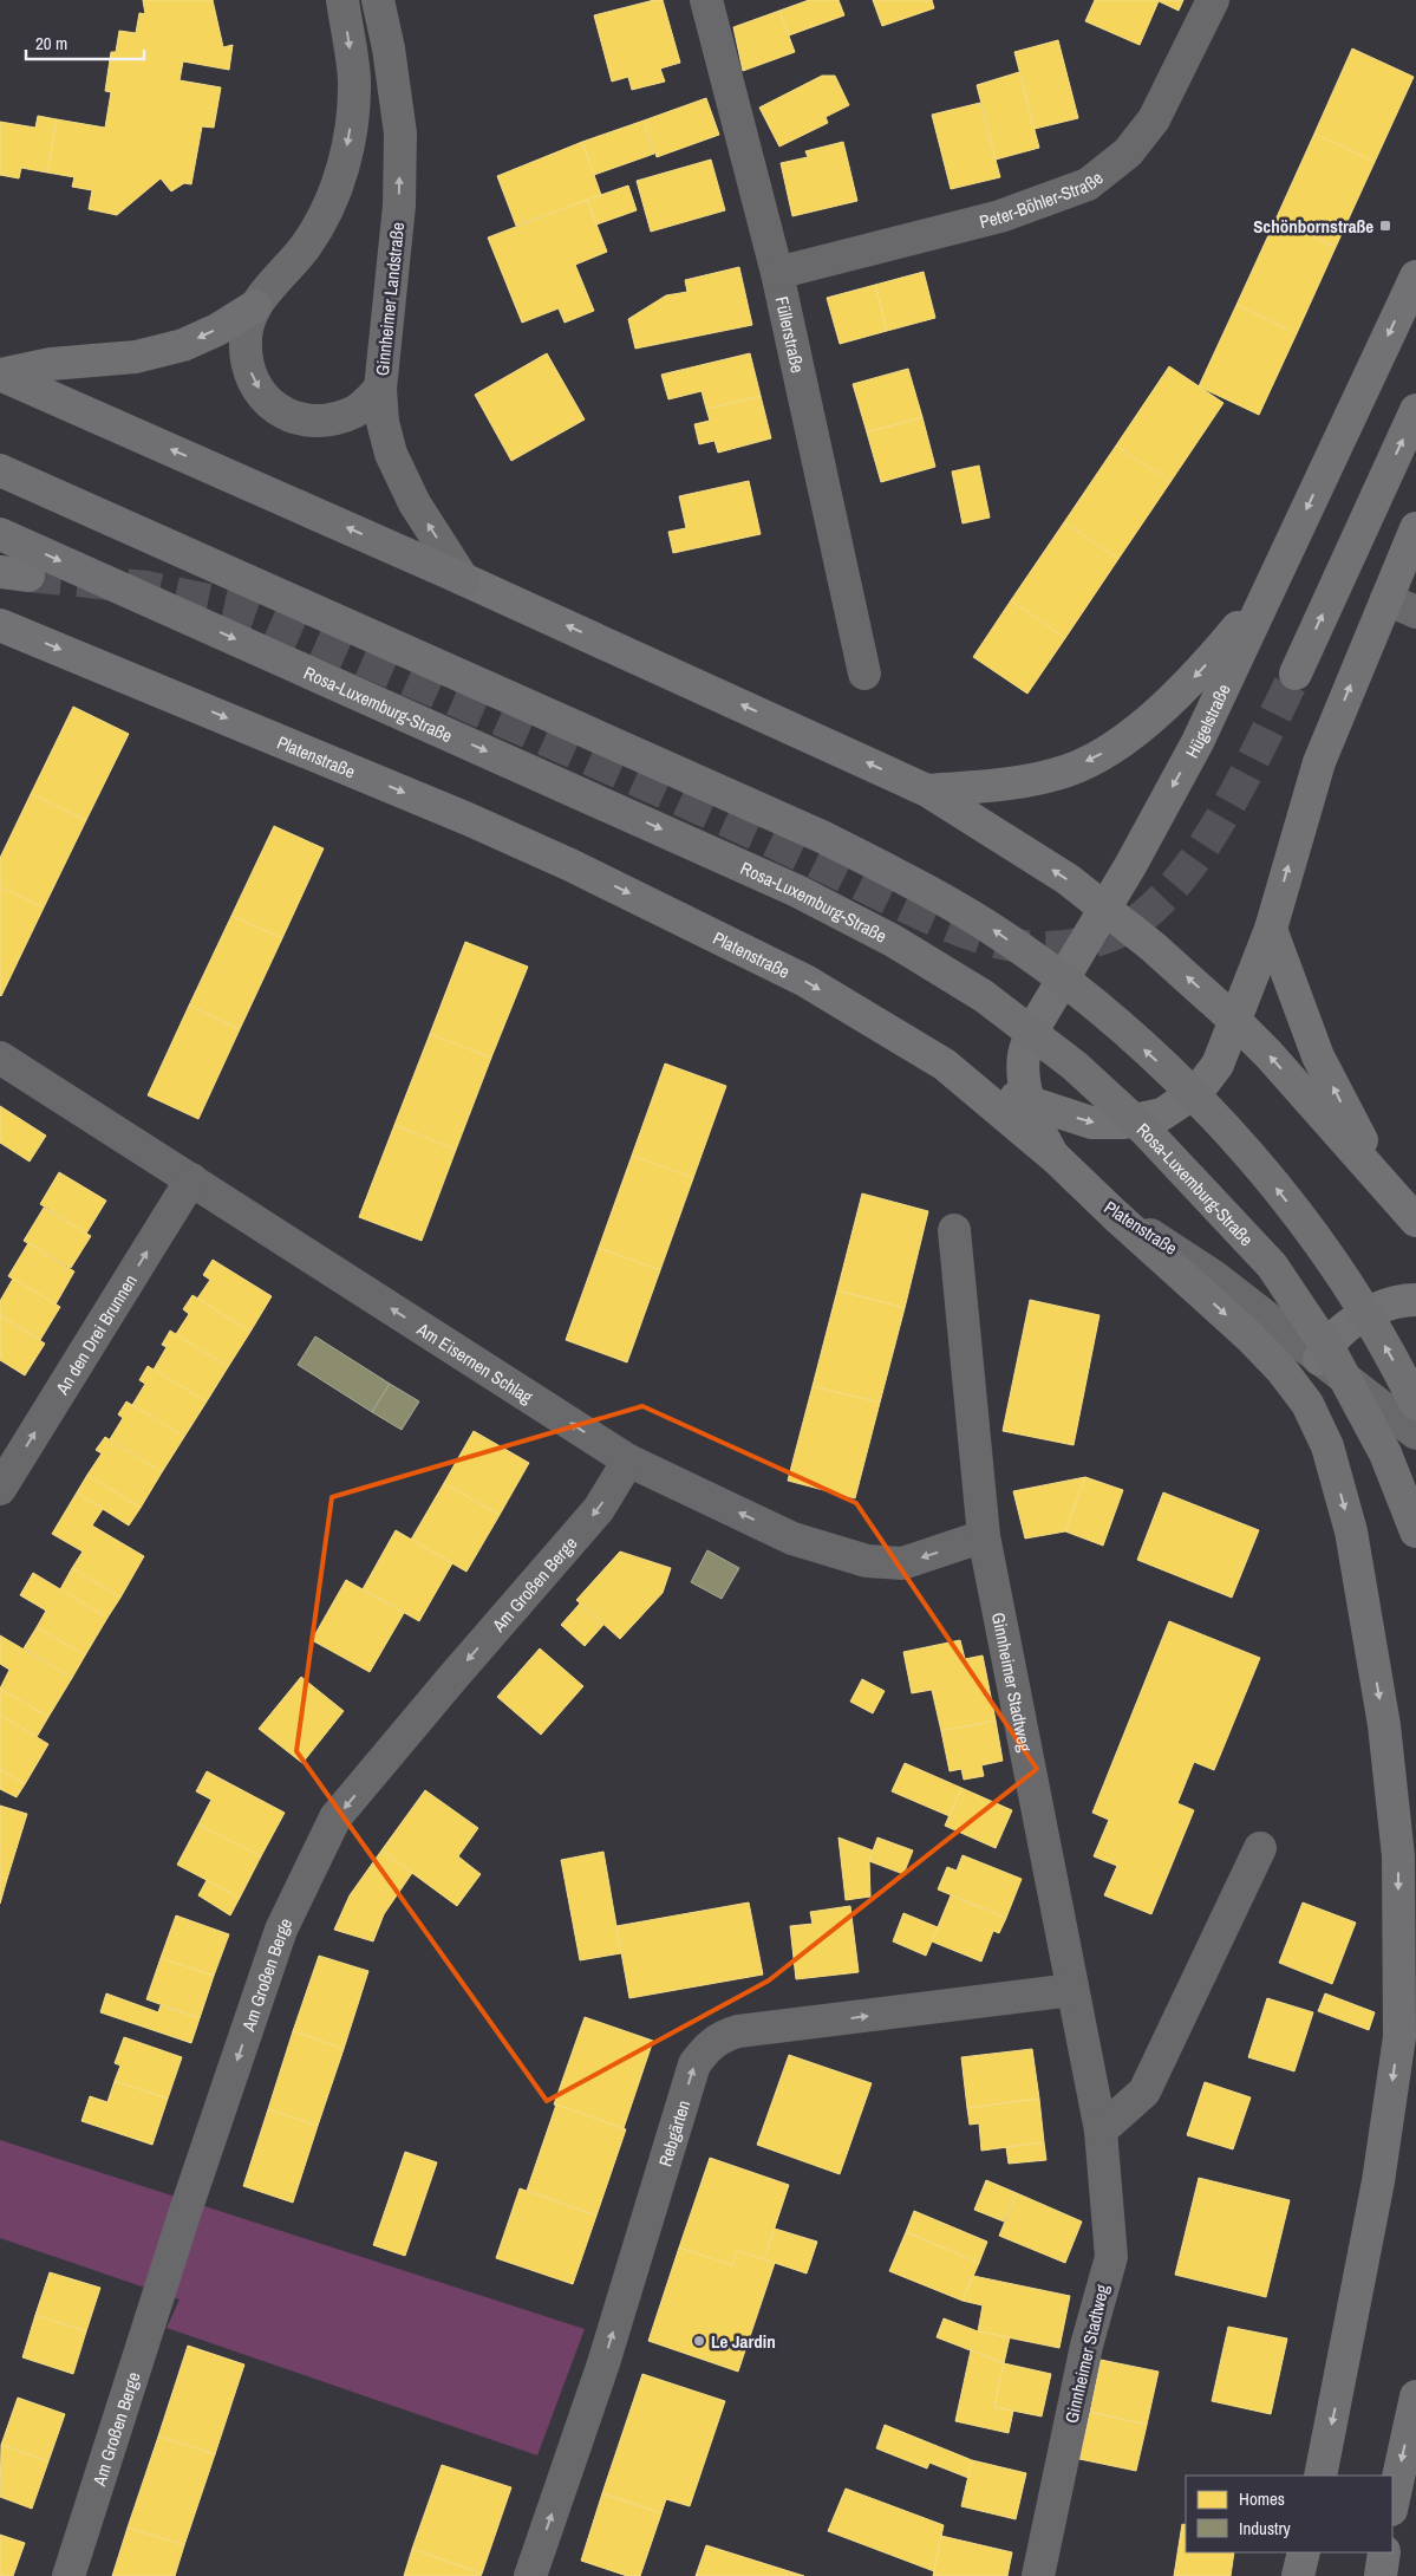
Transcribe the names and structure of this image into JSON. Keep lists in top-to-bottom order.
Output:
{
  "streets": {
    "highway": ["Rosa-Luxemburg-Straße"],
    "main road": ["Ginnheimer Landstraße", "Hügelstraße", "Platenstraße"],
    "street": [
      "Peter-Böhler-Straße",
      "Füllerstraße",
      "An den Drei Brunnen",
      "Am Eisernen Schlag",
      "Am Großen Berge",
      "Ginnheimer Stadtweg",
      "Rebgärten"
    ]
  },
  "crossings": [
    ["Peter-Böhler-Straße", "Füllerstraße"],
    ["Hügelstraße", "Platenstraße"],
    ["An den Drei Brunnen", "Am Eisernen Schlag"],
    ["Am Eisernen Schlag", "Am Großen Berge"],
    ["Am Eisernen Schlag", "Ginnheimer Stadtweg"],
    ["Ginnheimer Stadtweg", "Rebgärten"]
  ],
  "one_way": [
    "Ginnheimer Landstraße",
    "An den Drei Brunnen",
    "Am Eisernen Schlag",
    "Am Großen Berge",
    "Rebgärten"
  ],
  "places": {
    "transit": ["Schönbornstraße"],
    "other": ["Le Jardin"]
  },
  "legend": ["Homes", "Industry"],
  "scale_bar": "20 m"
}
